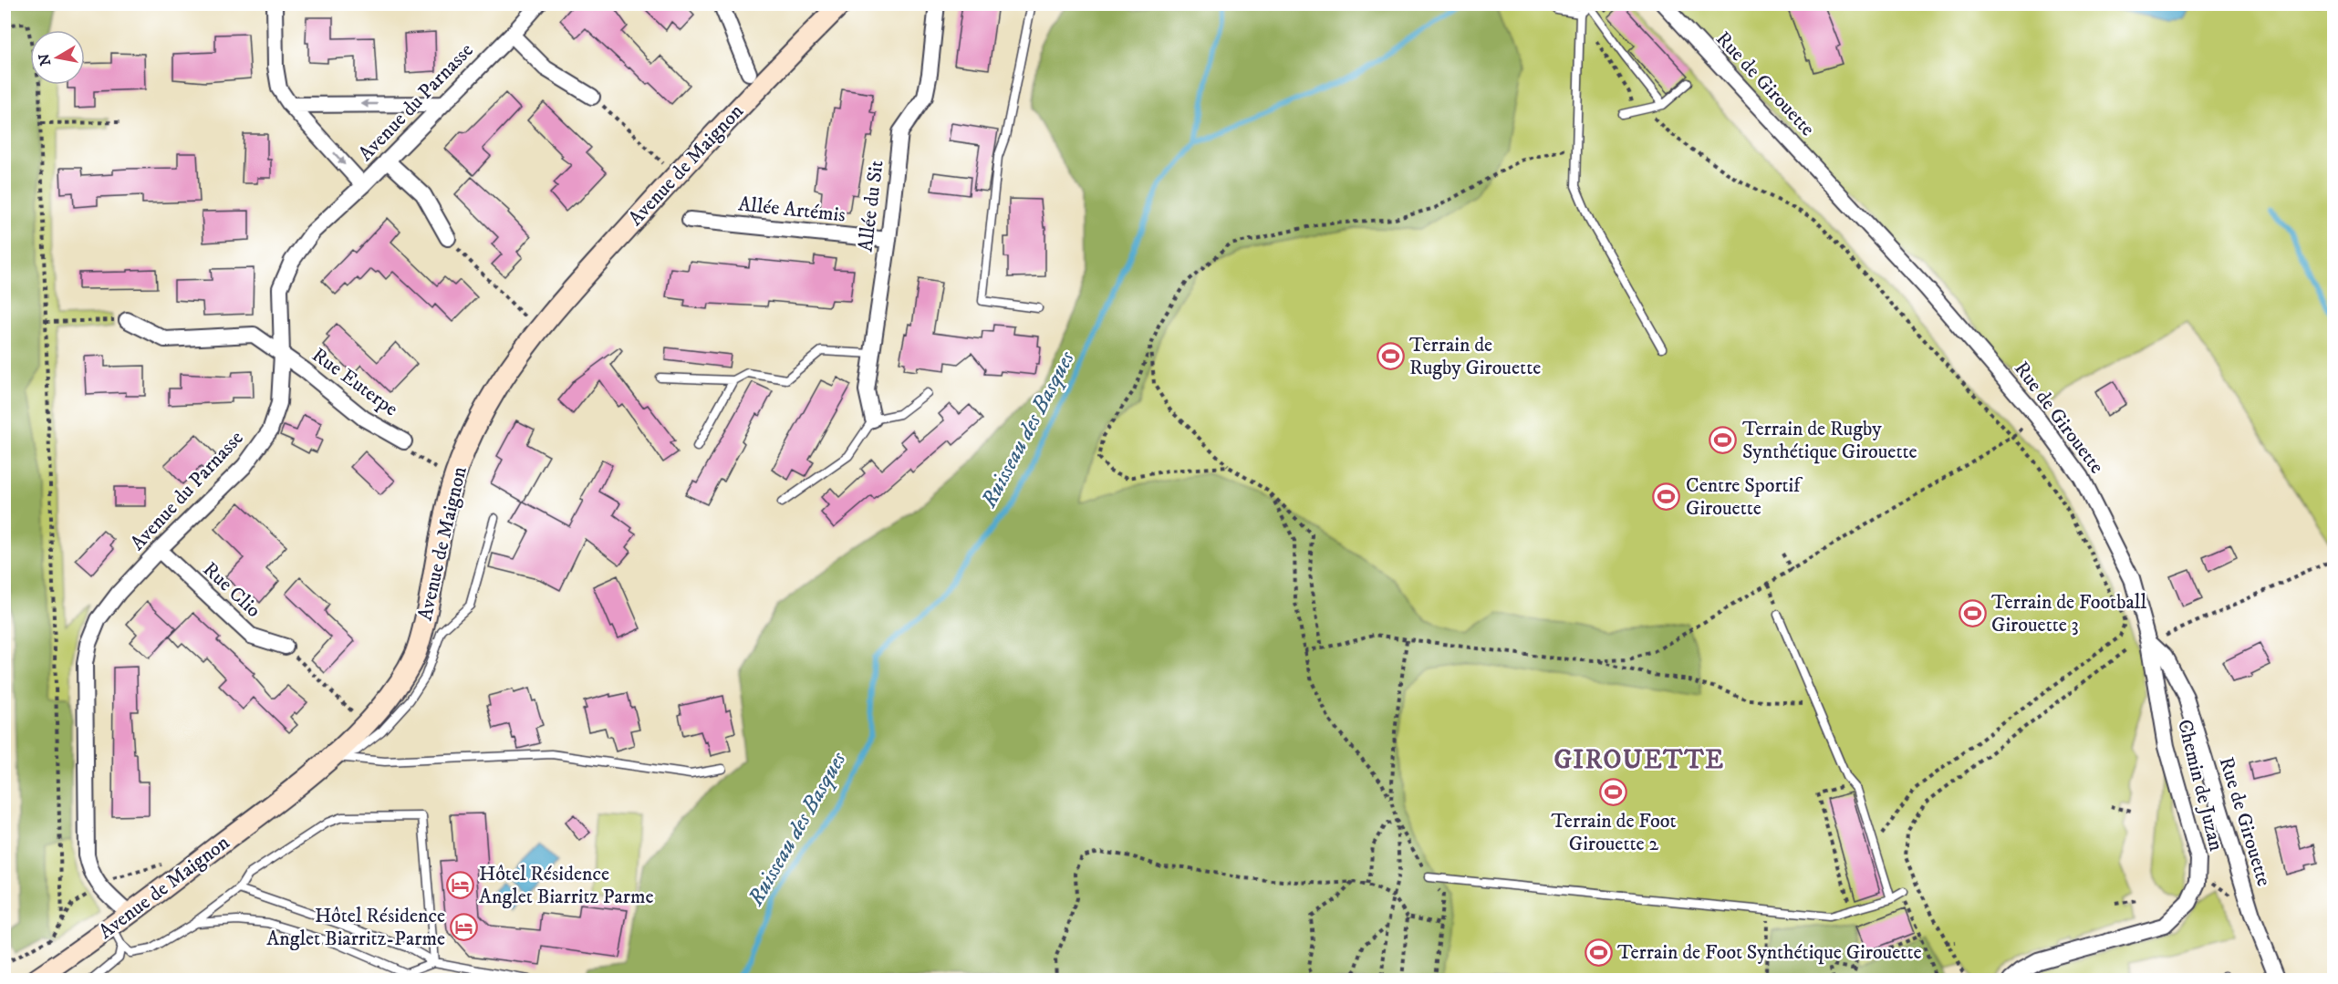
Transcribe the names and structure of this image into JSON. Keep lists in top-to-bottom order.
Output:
{
  "streets": {
    "street": [
      "Rue de Girouette",
      "Avenue du Parnasse",
      "Avenue de Maignon",
      "Allée du Sit",
      "Allée Artémis",
      "Rue Euterpe",
      "Rue Clio",
      "Chemin de Juzan"
    ]
  },
  "crossings": [
    ["Rue de Girouette", "Chemin de Juzan"],
    ["Avenue du Parnasse", "Avenue de Maignon"],
    ["Avenue du Parnasse", "Rue Euterpe"],
    ["Avenue du Parnasse", "Rue Clio"],
    ["Allée du Sit", "Allée Artémis"]
  ],
  "districts": ["GIROUETTE"],
  "water": ["Ruisseau des Basques"],
  "places": {
    "sports": [
      "Terrain de Rugby Girouette",
      "Terrain de Rugby Synthétique Girouette",
      "Centre Sportif Girouette",
      "Terrain de Football Girouette 3",
      "Terrain de Foot Girouette 2",
      "Terrain de Foot Synthétique Girouette"
    ],
    "hotel": ["Hôtel Résidence Anglet Biarritz Parme", "Hôtel Résidence Anglet Biarritz-Parme"]
  },
  "north": "left"
}
